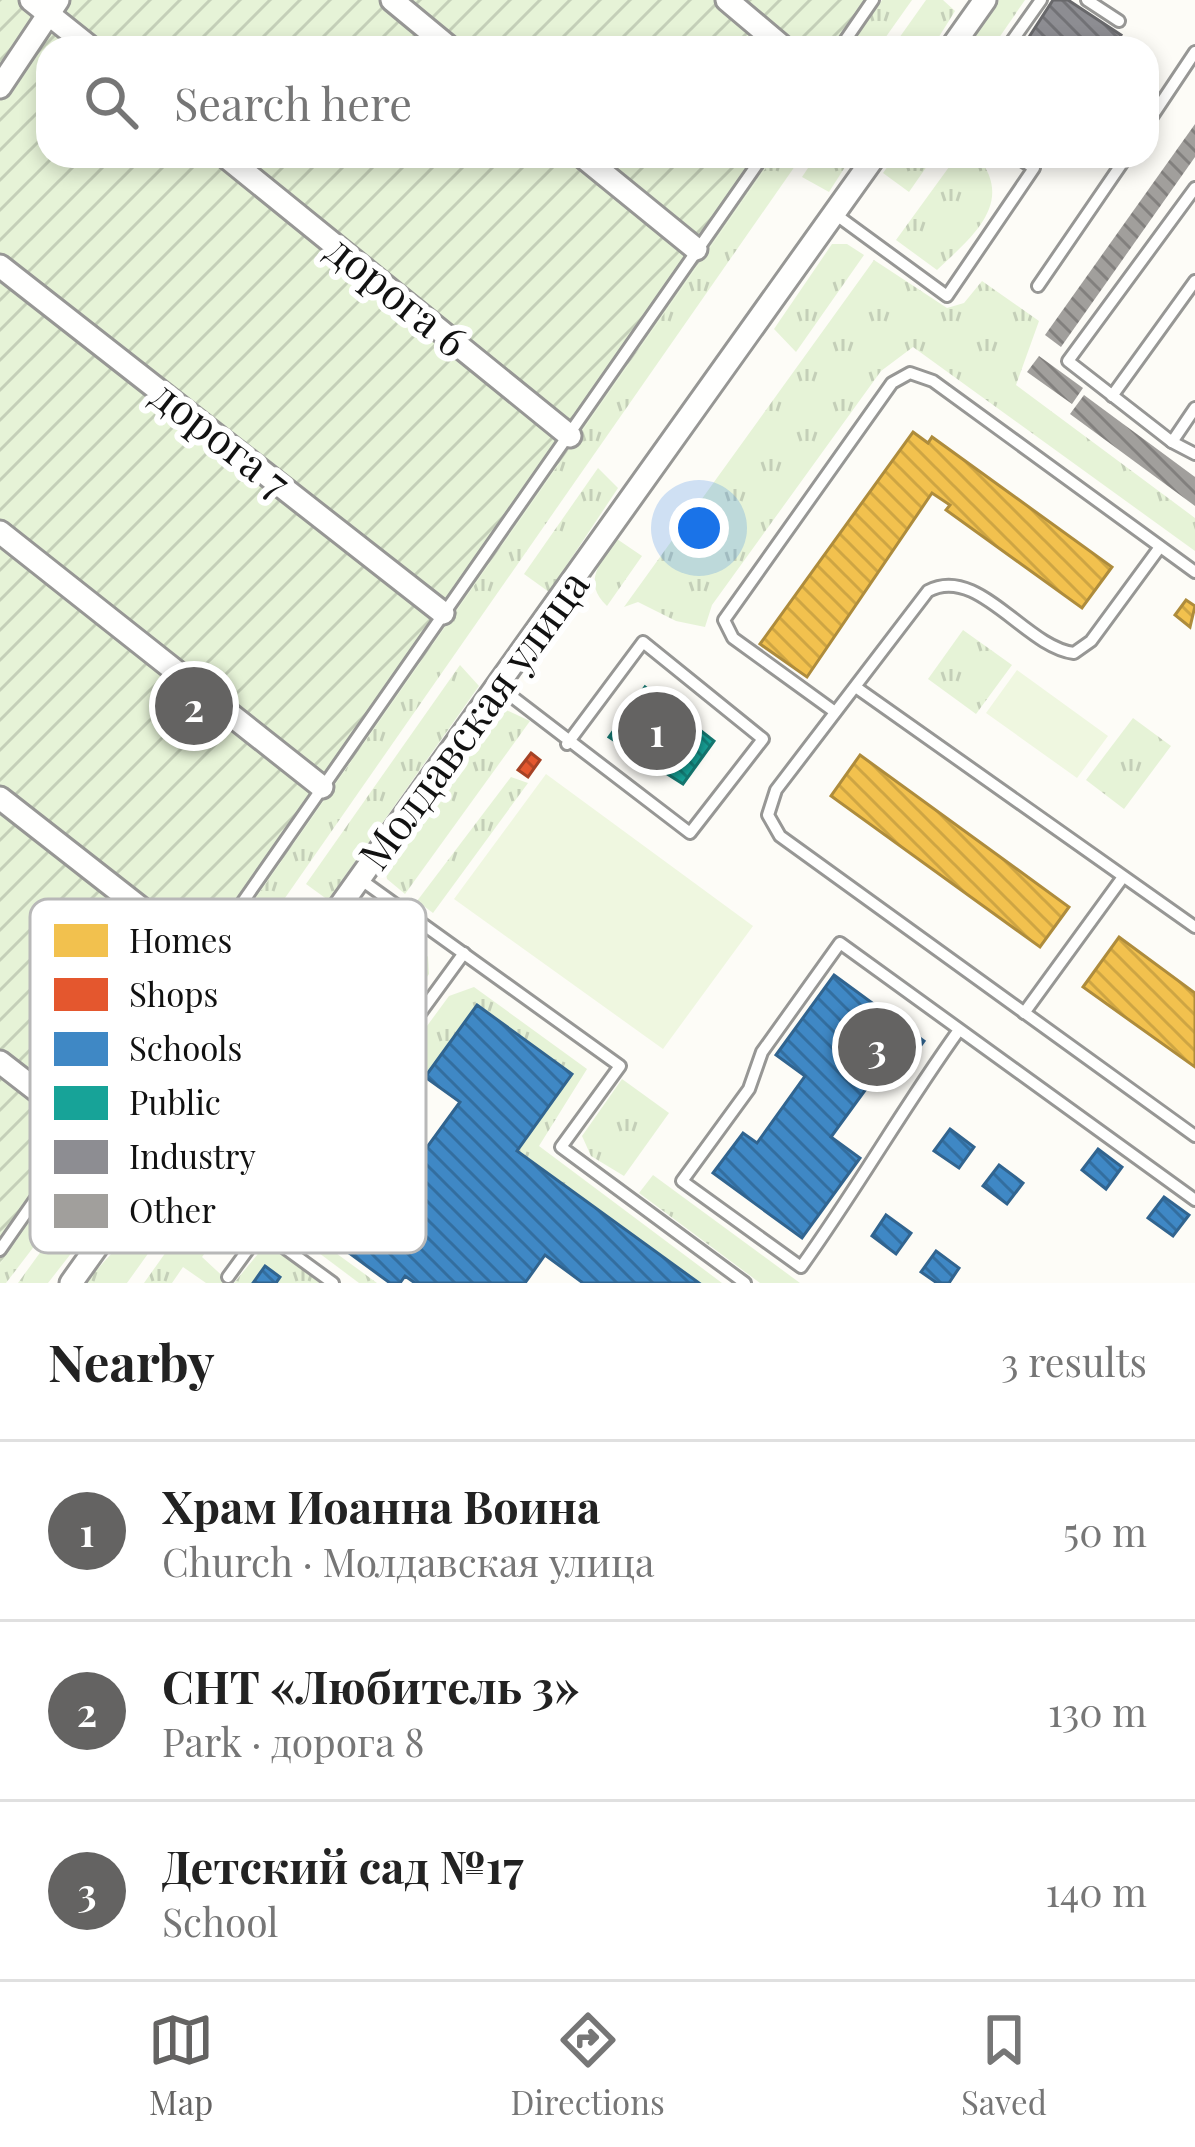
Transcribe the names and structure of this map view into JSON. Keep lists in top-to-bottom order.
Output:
{
  "streets": {
    "street": ["дорога 6", "дорога 7", "Молдавская улица"]
  },
  "legend": [
    "Homes",
    "Shops",
    "Schools",
    "Public",
    "Industry",
    "Other"
  ],
  "page": {
    "search": "Search here",
    "pins": ["2", "1", "3"],
    "heading": ["Nearby", "3 results"],
    "list": [
      {
        "mark": "1",
        "name": "Храм Иоанна Воина",
        "note": "Church · Молдавская улица",
        "value": "50 m"
      },
      {
        "mark": "2",
        "name": "СНТ «Любитель 3»",
        "note": "Park · дорога 8",
        "value": "130 m"
      },
      {
        "mark": "3",
        "name": "Детский сад №17",
        "note": "School",
        "value": "140 m"
      }
    ],
    "nav": ["Map", "Directions", "Saved"]
  }
}
